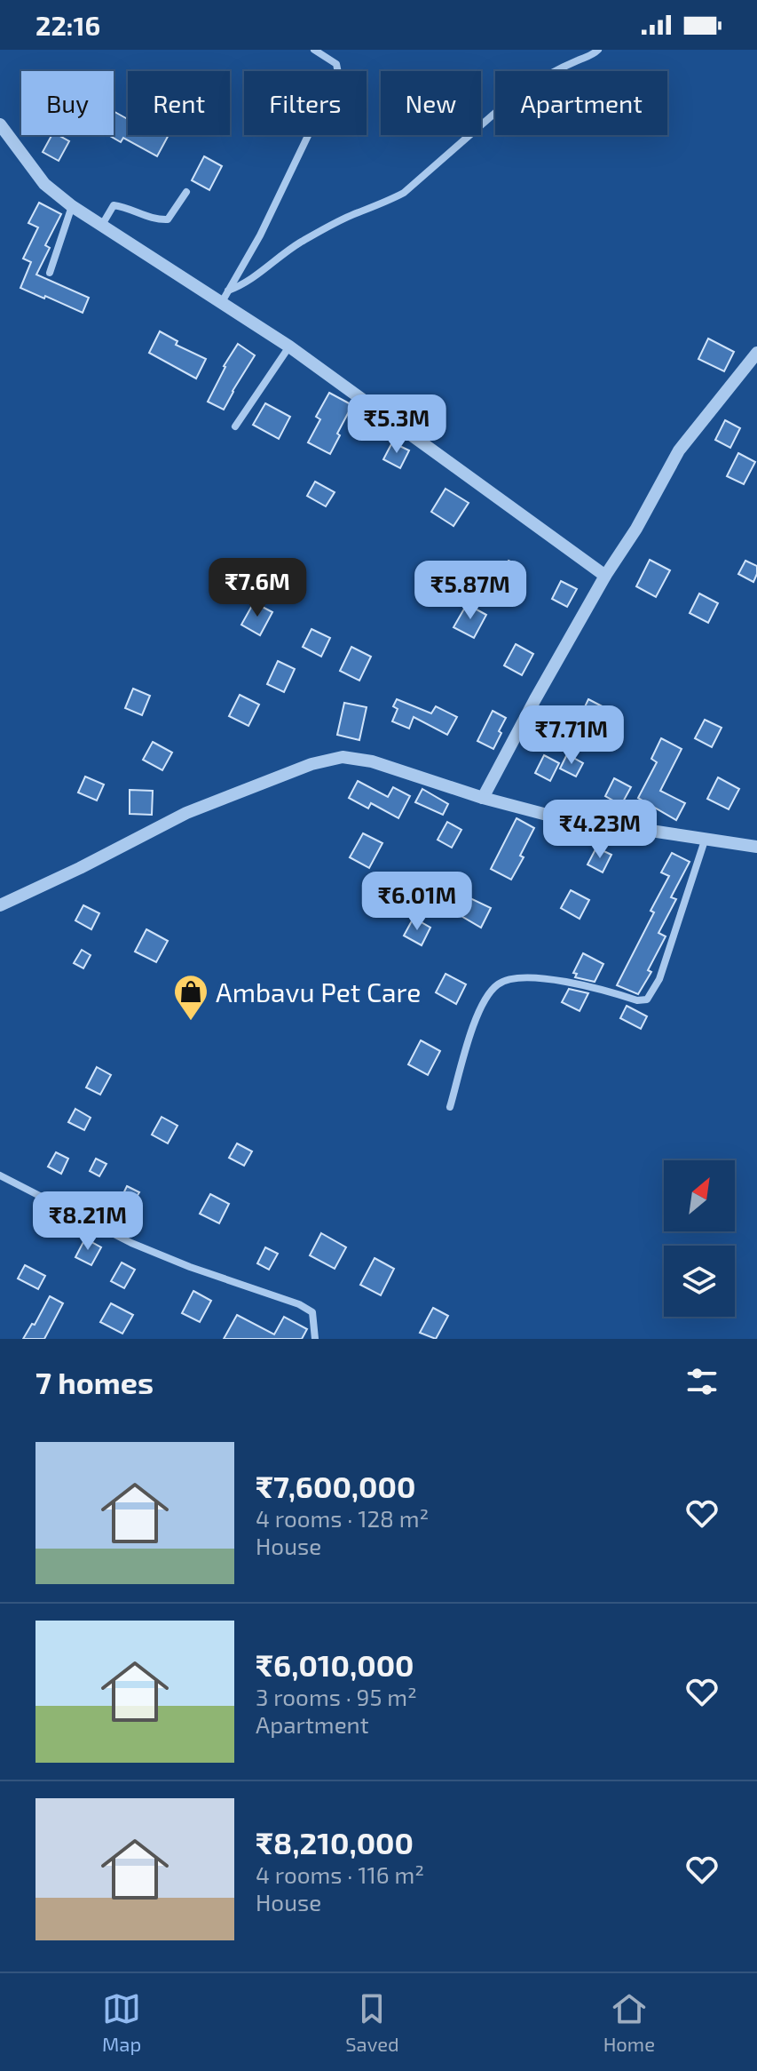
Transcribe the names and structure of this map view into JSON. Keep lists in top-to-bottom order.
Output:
{
  "places": {
    "shop": ["Ambavu Pet Care"]
  },
  "north": "top right",
  "page": {
    "status": "22:16",
    "chip": [
      "Buy",
      "Rent",
      "Filters",
      "New",
      "Apartment"
    ],
    "price": [
      "₹5.3M",
      "₹7.6M",
      "₹5.87M",
      "₹7.71M",
      "₹4.23M",
      "₹6.01M",
      "₹8.21M"
    ],
    "heading": "7 homes",
    "list": [
      {
        "name": "₹7,600,000",
        "note": "4 rooms · 128 m² · House"
      },
      {
        "name": "₹6,010,000",
        "note": "3 rooms · 95 m² · Apartment"
      },
      {
        "name": "₹8,210,000",
        "note": "4 rooms · 116 m² · House"
      }
    ],
    "tabs": ["Map", "Saved", "Home"]
  }
}
